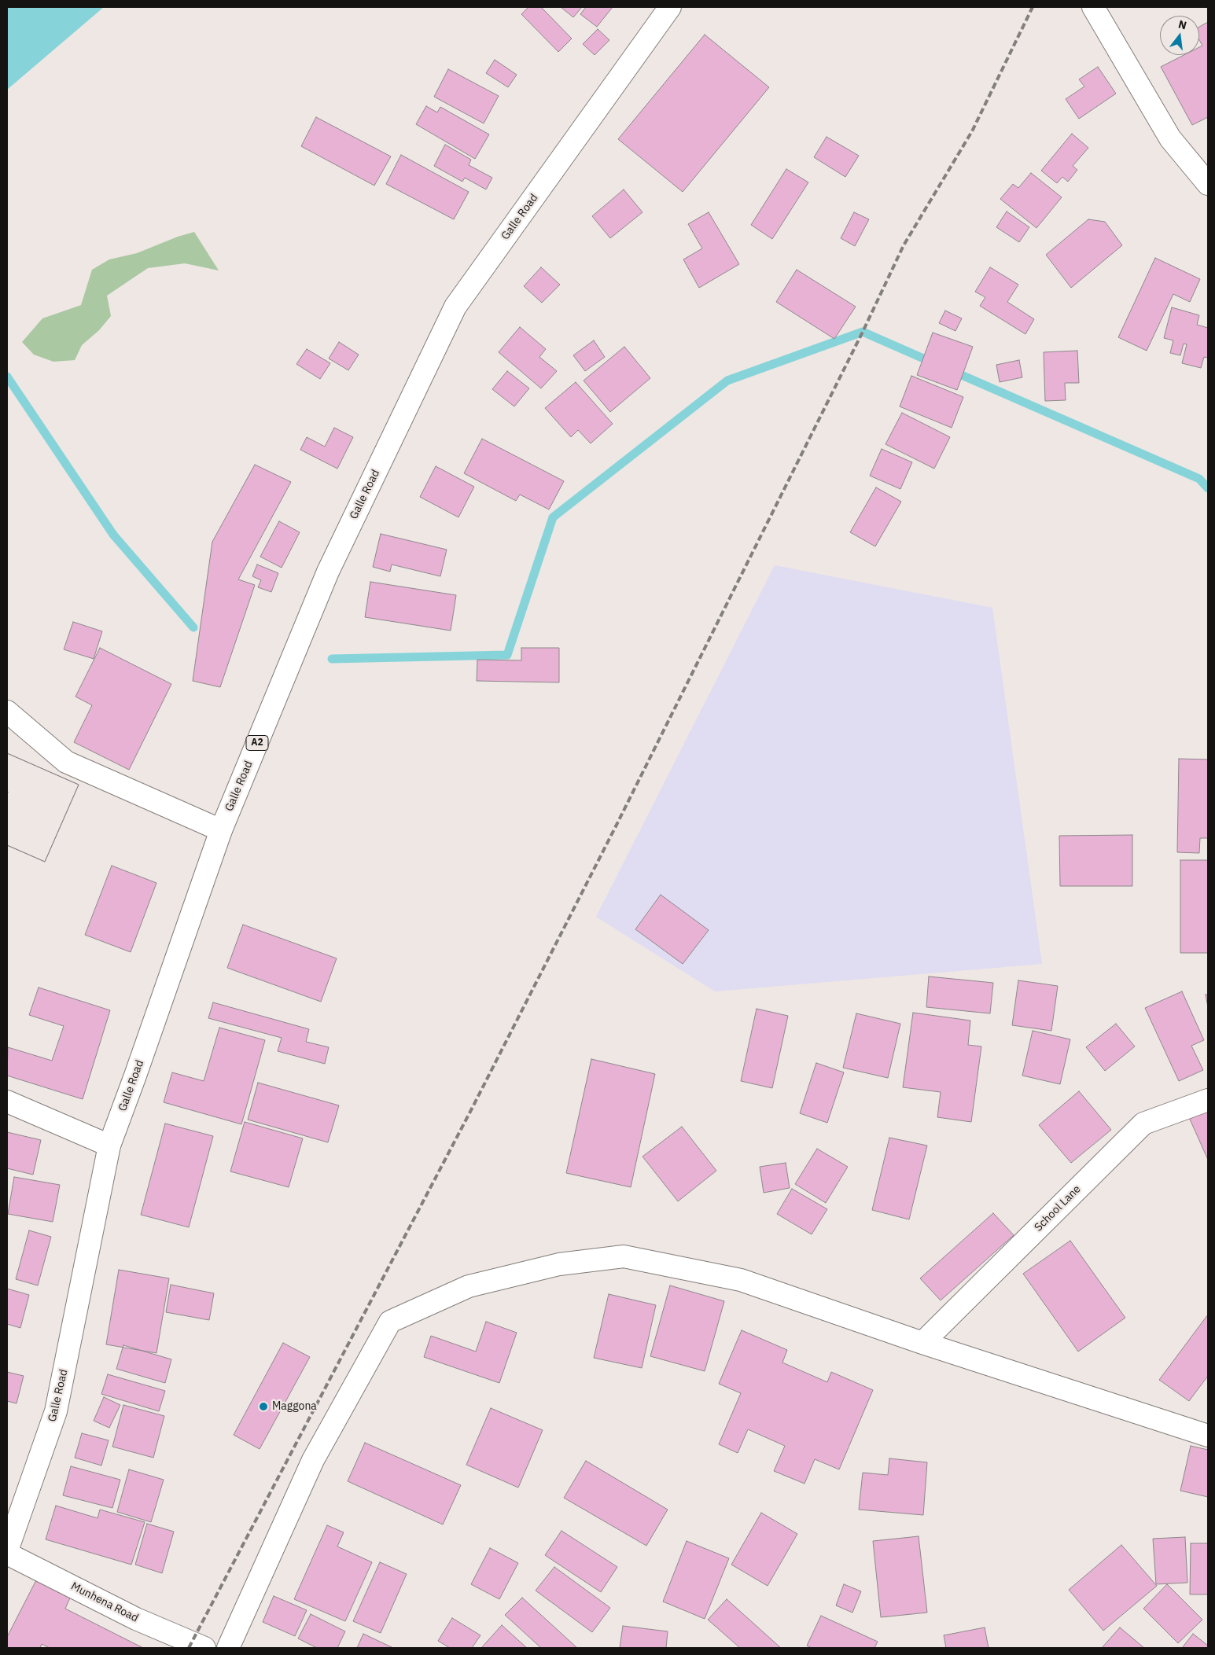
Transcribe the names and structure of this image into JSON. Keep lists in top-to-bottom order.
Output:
{
  "streets": {
    "main road": [
      "Galle Road",
      "A2",
      "School Lane",
      "Munhena Road"
    ]
  },
  "crossings": [
    ["Galle Road", "Munhena Road"]
  ],
  "places": ["Maggona"],
  "north": "top"
}
